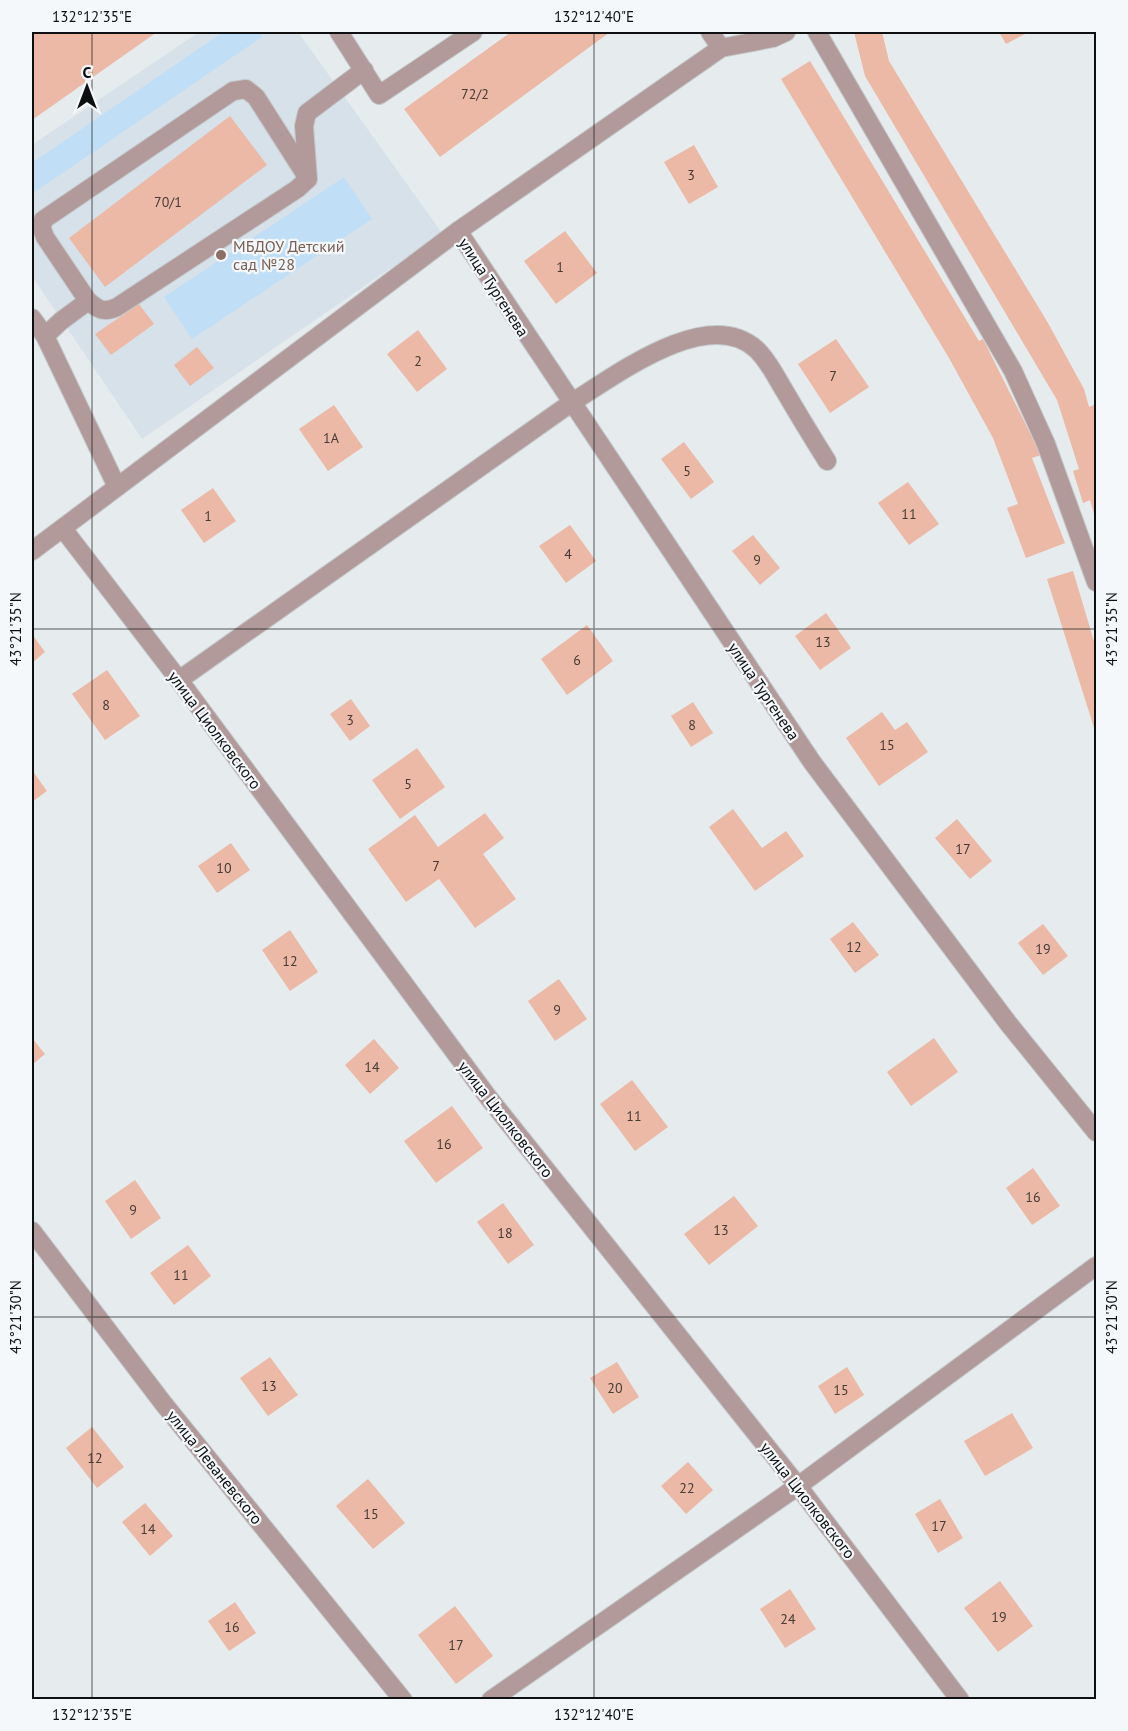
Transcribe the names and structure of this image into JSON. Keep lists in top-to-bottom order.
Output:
{
  "streets": {
    "street": ["улица Тургенева", "улица Циолковского", "улица Леваневского"]
  },
  "places": ["МБДОУ Детский сад №28"],
  "house_numbers": [
    "72/2",
    "3",
    "70/1",
    "1",
    "2",
    "7",
    "1А",
    "5",
    "11",
    "1",
    "4",
    "9",
    "13",
    "6",
    "8",
    "3",
    "8",
    "15",
    "5",
    "17",
    "7",
    "10",
    "12",
    "19",
    "12",
    "9",
    "14",
    "11",
    "16",
    "16",
    "9",
    "13",
    "18",
    "11",
    "13",
    "20",
    "15",
    "12",
    "22",
    "15",
    "17",
    "14",
    "19",
    "24",
    "16",
    "17"
  ],
  "north": "top",
  "coordinates": [
    "132°12'35\"E",
    "132°12'40\"E",
    "43°21'35\"N",
    "43°21'30\"N"
  ]
}
